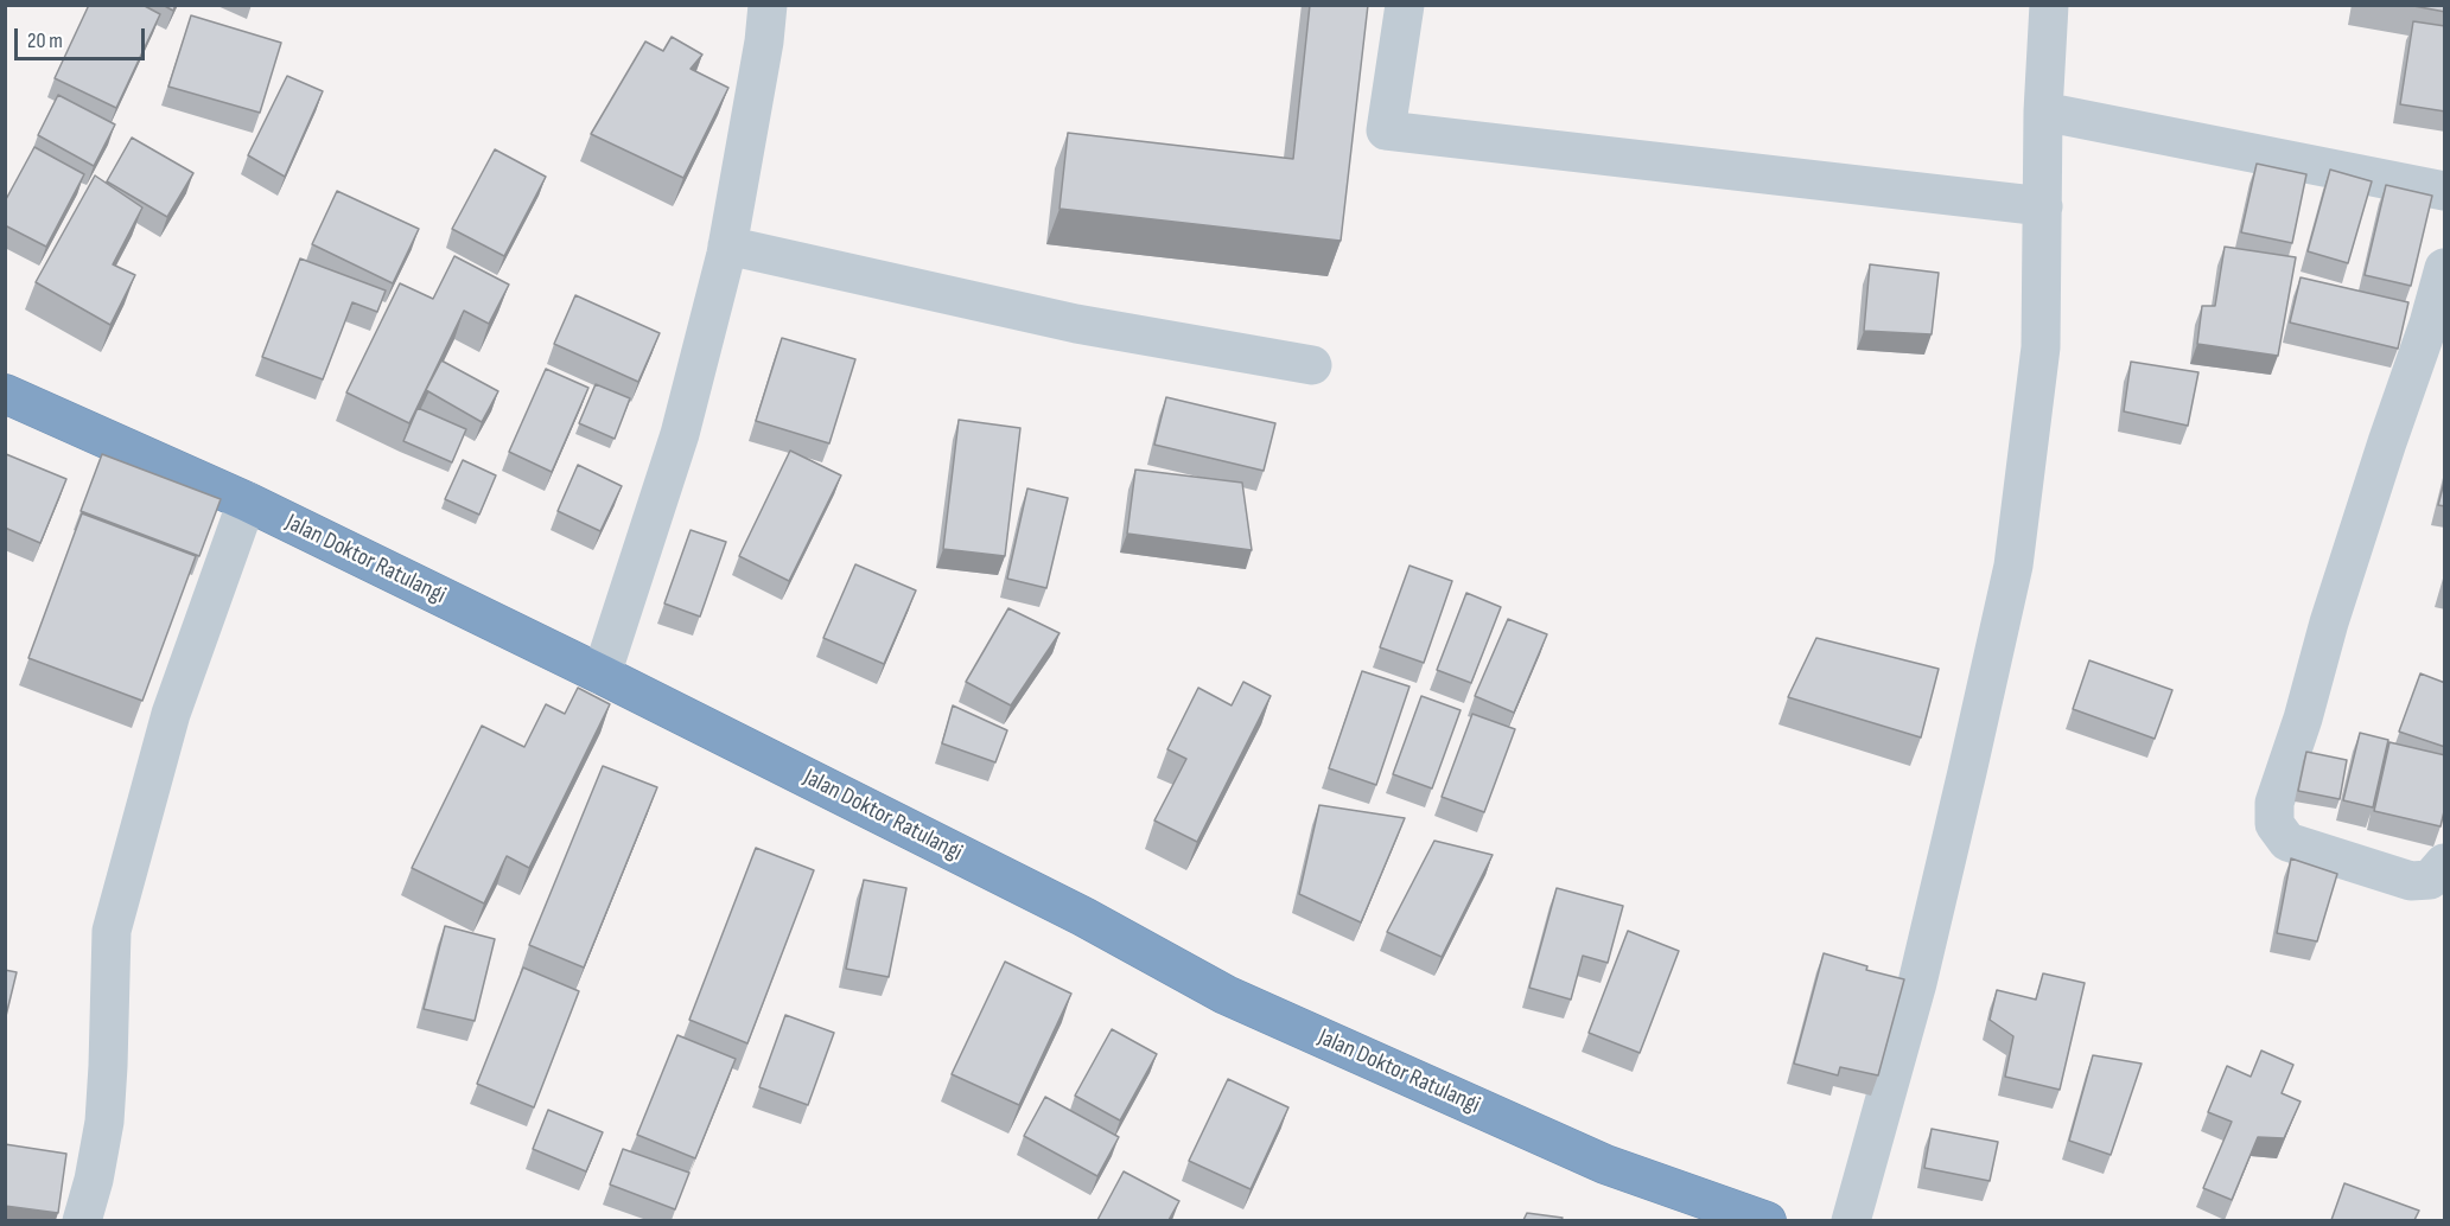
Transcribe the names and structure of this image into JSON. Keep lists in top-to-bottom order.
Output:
{
  "streets": {
    "highway": ["Jalan Doktor Ratulangi"]
  },
  "scale_bar": "20 m"
}
